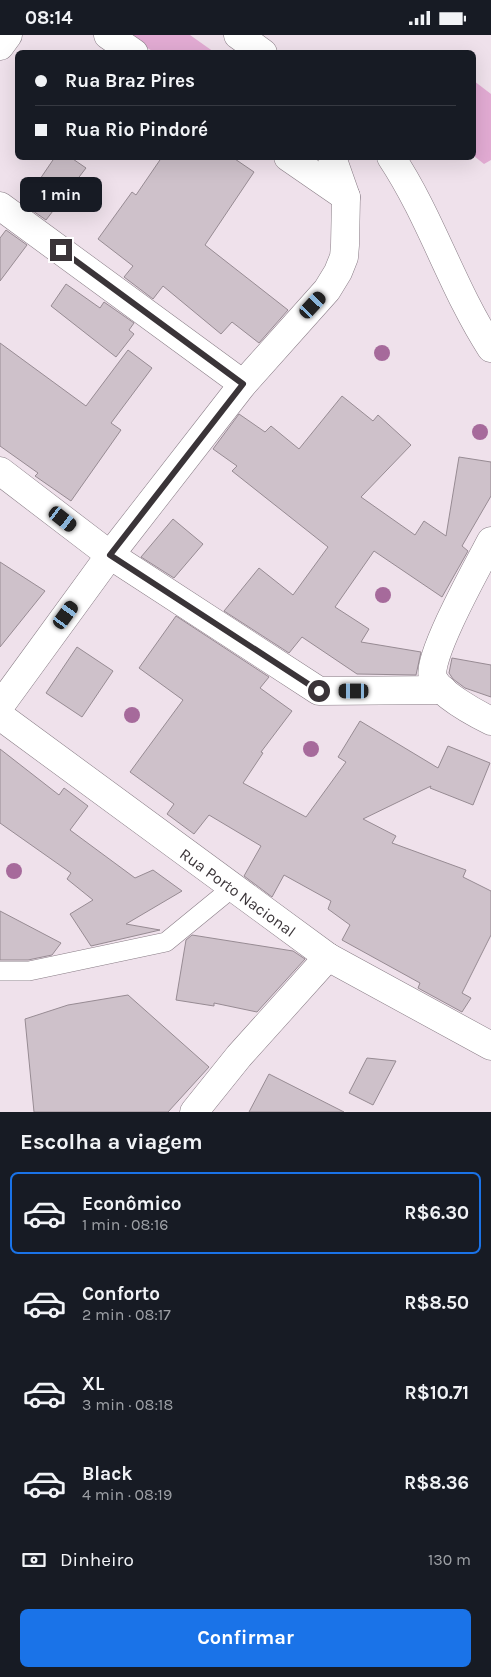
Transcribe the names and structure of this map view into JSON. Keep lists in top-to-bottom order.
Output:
{
  "streets": {
    "street": ["Rua Porto Nacional"]
  },
  "page": {
    "status": "08:14",
    "banner": ["Rua Braz Pires", "Rua Rio Pindoré"],
    "bubble": "1 min",
    "heading": "Escolha a viagem",
    "list": [
      {
        "name": "Econômico",
        "note": "1 min · 08:16",
        "value": "R$6.30"
      },
      {
        "name": "Conforto",
        "note": "2 min · 08:17",
        "value": "R$8.50"
      },
      {
        "name": "XL",
        "note": "3 min · 08:18",
        "value": "R$10.71"
      },
      {
        "name": "Black",
        "note": "4 min · 08:19",
        "value": "R$8.36"
      }
    ],
    "pay": ["Dinheiro", "130 m"],
    "buttons": "Confirmar"
  }
}
